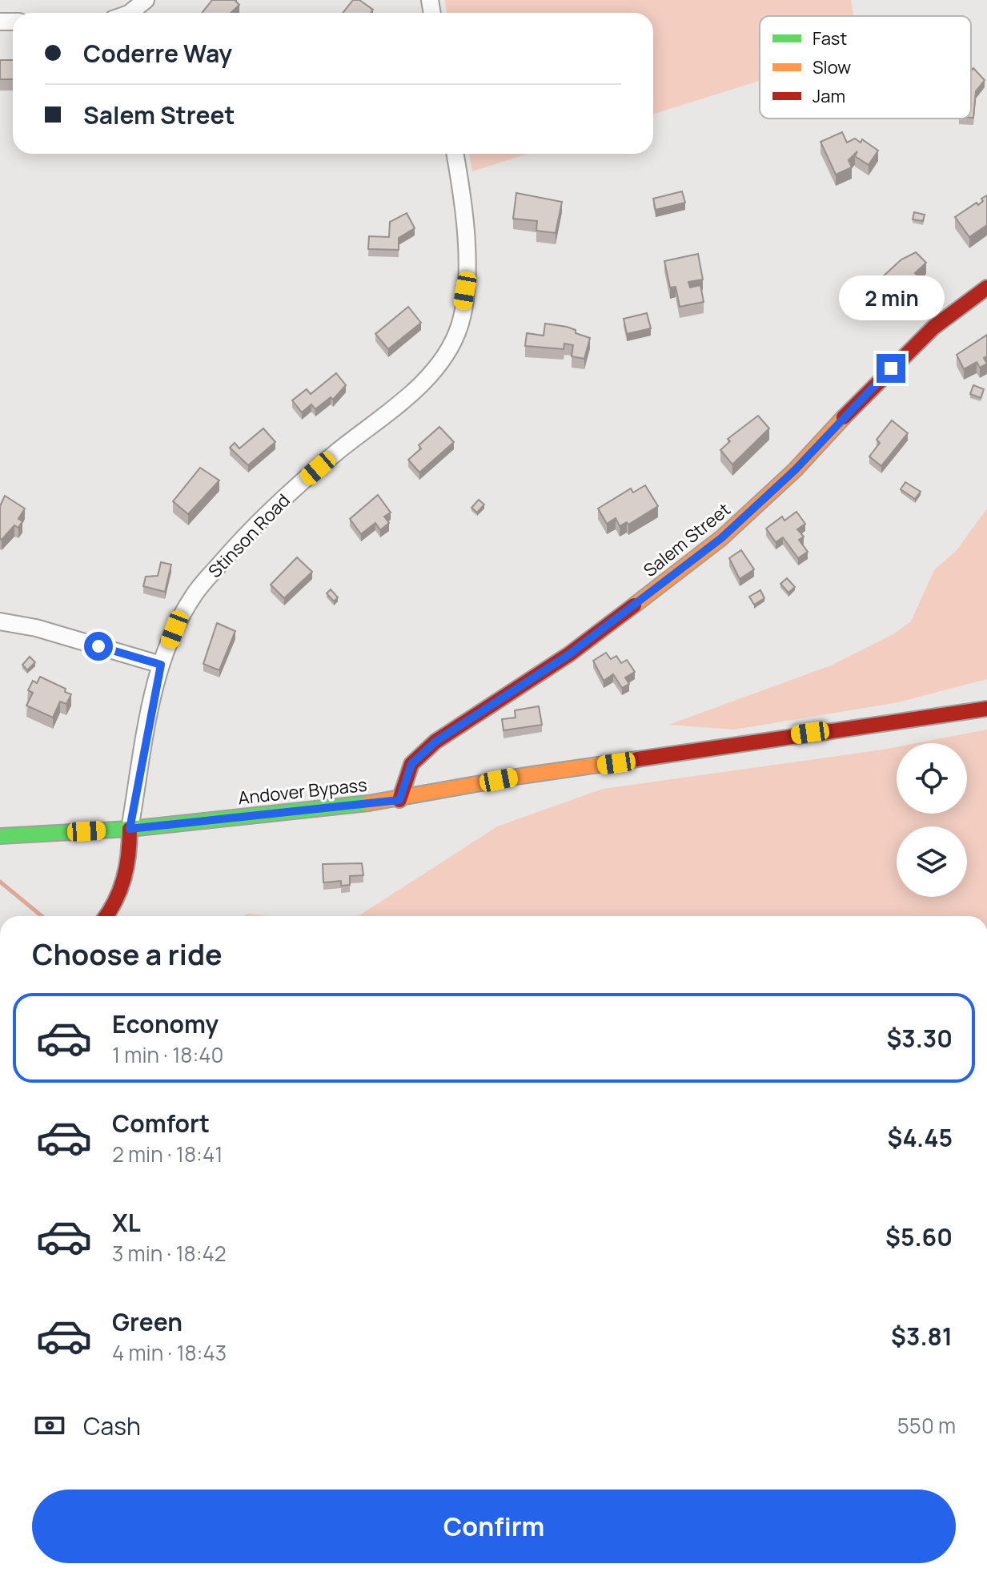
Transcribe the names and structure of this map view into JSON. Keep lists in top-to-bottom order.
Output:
{
  "streets": {
    "main road": ["Salem Street", "Andover Bypass"],
    "street": ["Stinson Road"]
  },
  "crossings": [
    ["Stinson Road", "Andover Bypass"],
    ["Salem Street", "Andover Bypass"]
  ],
  "legend": ["Fast", "Slow", "Jam"],
  "page": {
    "banner": ["Coderre Way", "Salem Street"],
    "bubble": "2 min",
    "heading": "Choose a ride",
    "list": [
      {
        "name": "Economy",
        "note": "1 min · 18:40",
        "value": "$3.30"
      },
      {
        "name": "Comfort",
        "note": "2 min · 18:41",
        "value": "$4.45"
      },
      {
        "name": "XL",
        "note": "3 min · 18:42",
        "value": "$5.60"
      },
      {
        "name": "Green",
        "note": "4 min · 18:43",
        "value": "$3.81"
      }
    ],
    "pay": ["Cash", "550 m"],
    "buttons": "Confirm"
  }
}
